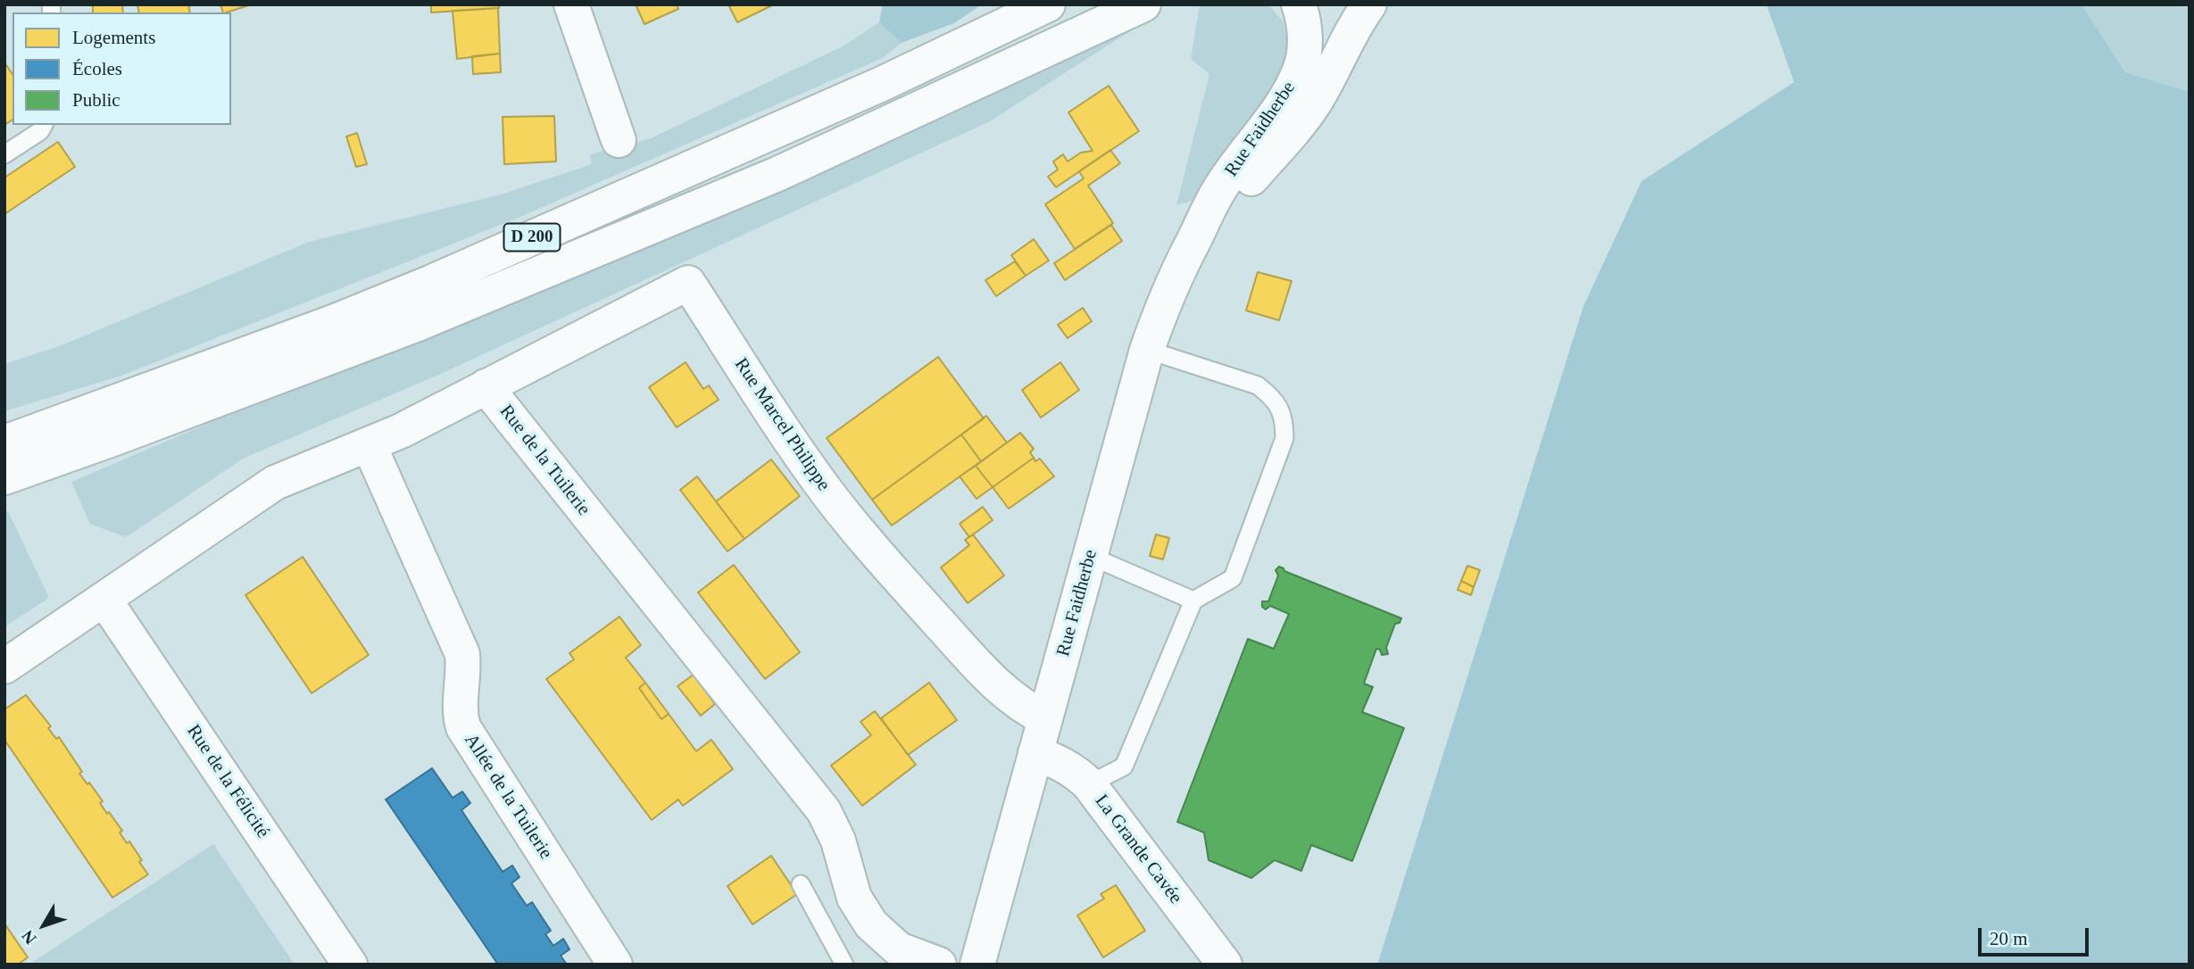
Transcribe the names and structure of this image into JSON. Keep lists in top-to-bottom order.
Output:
{
  "streets": {
    "main road": [
      "Rue Faidherbe",
      "D 200",
      "Rue Marcel Philippe",
      "Rue de la Tuilerie",
      "Rue de la Félicité",
      "Allée de la Tuilerie",
      "La Grande Cavée"
    ]
  },
  "crossings": [
    ["Rue Faidherbe", "Rue Marcel Philippe"],
    ["Rue Faidherbe", "La Grande Cavée"],
    ["Rue Marcel Philippe", "Rue de la Tuilerie"],
    ["Rue de la Tuilerie", "Rue de la Félicité"],
    ["Rue de la Tuilerie", "Allée de la Tuilerie"]
  ],
  "legend": ["Logements", "Écoles", "Public"],
  "scale_bar": "20 m",
  "north": "bottom left"
}
